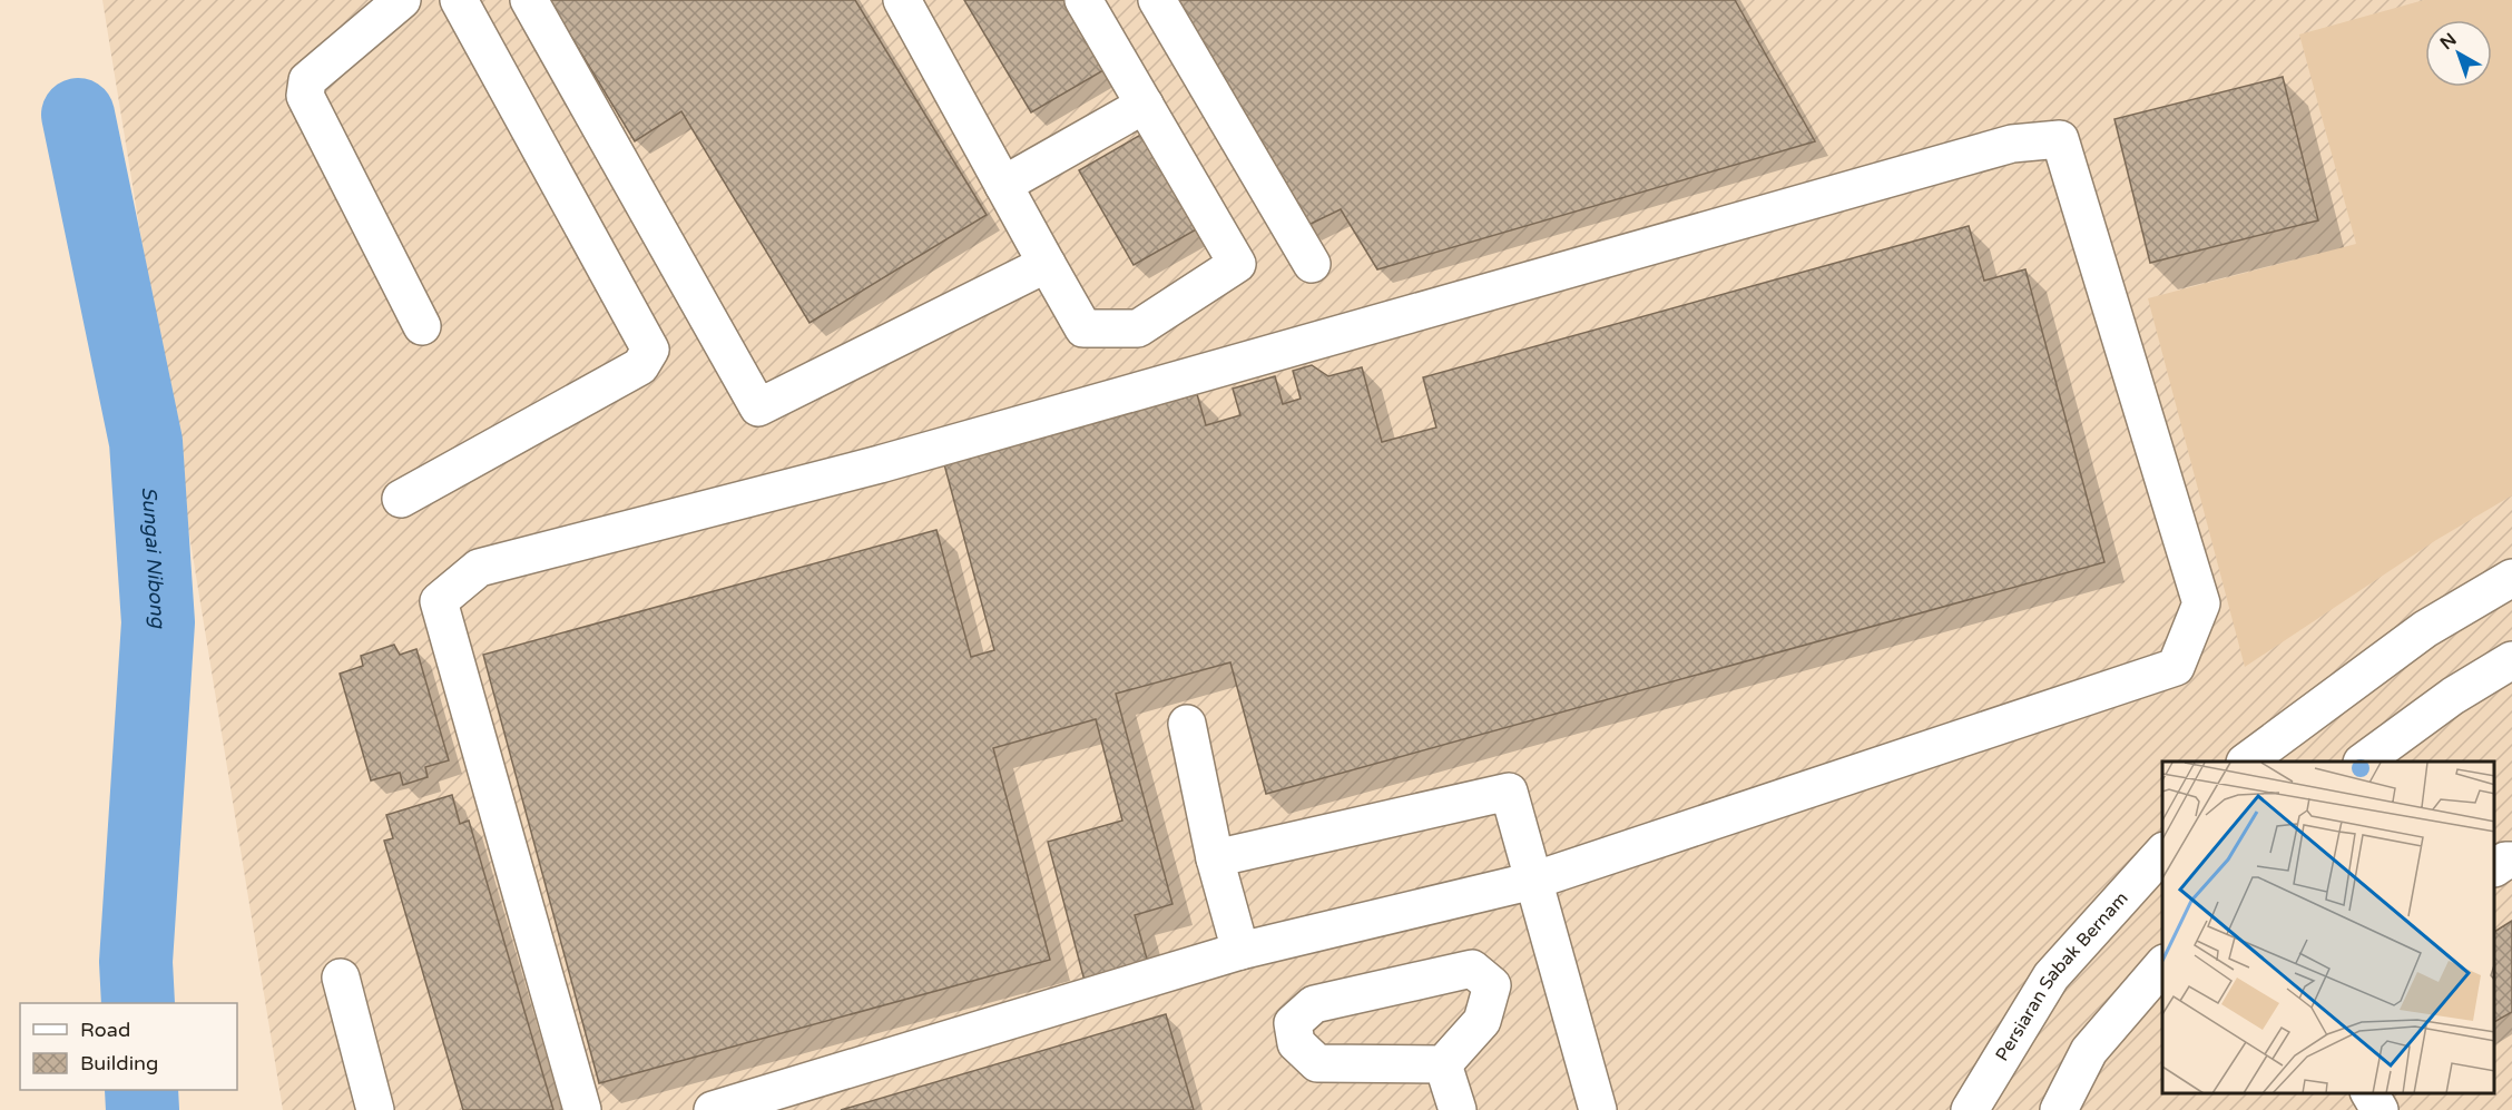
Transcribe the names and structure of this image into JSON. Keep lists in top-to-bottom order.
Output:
{
  "streets": {
    "street": ["Persiaran Sabak Bernam"]
  },
  "water": ["Sungai Nibong"],
  "legend": ["Road", "Building"],
  "north": "top left"
}
